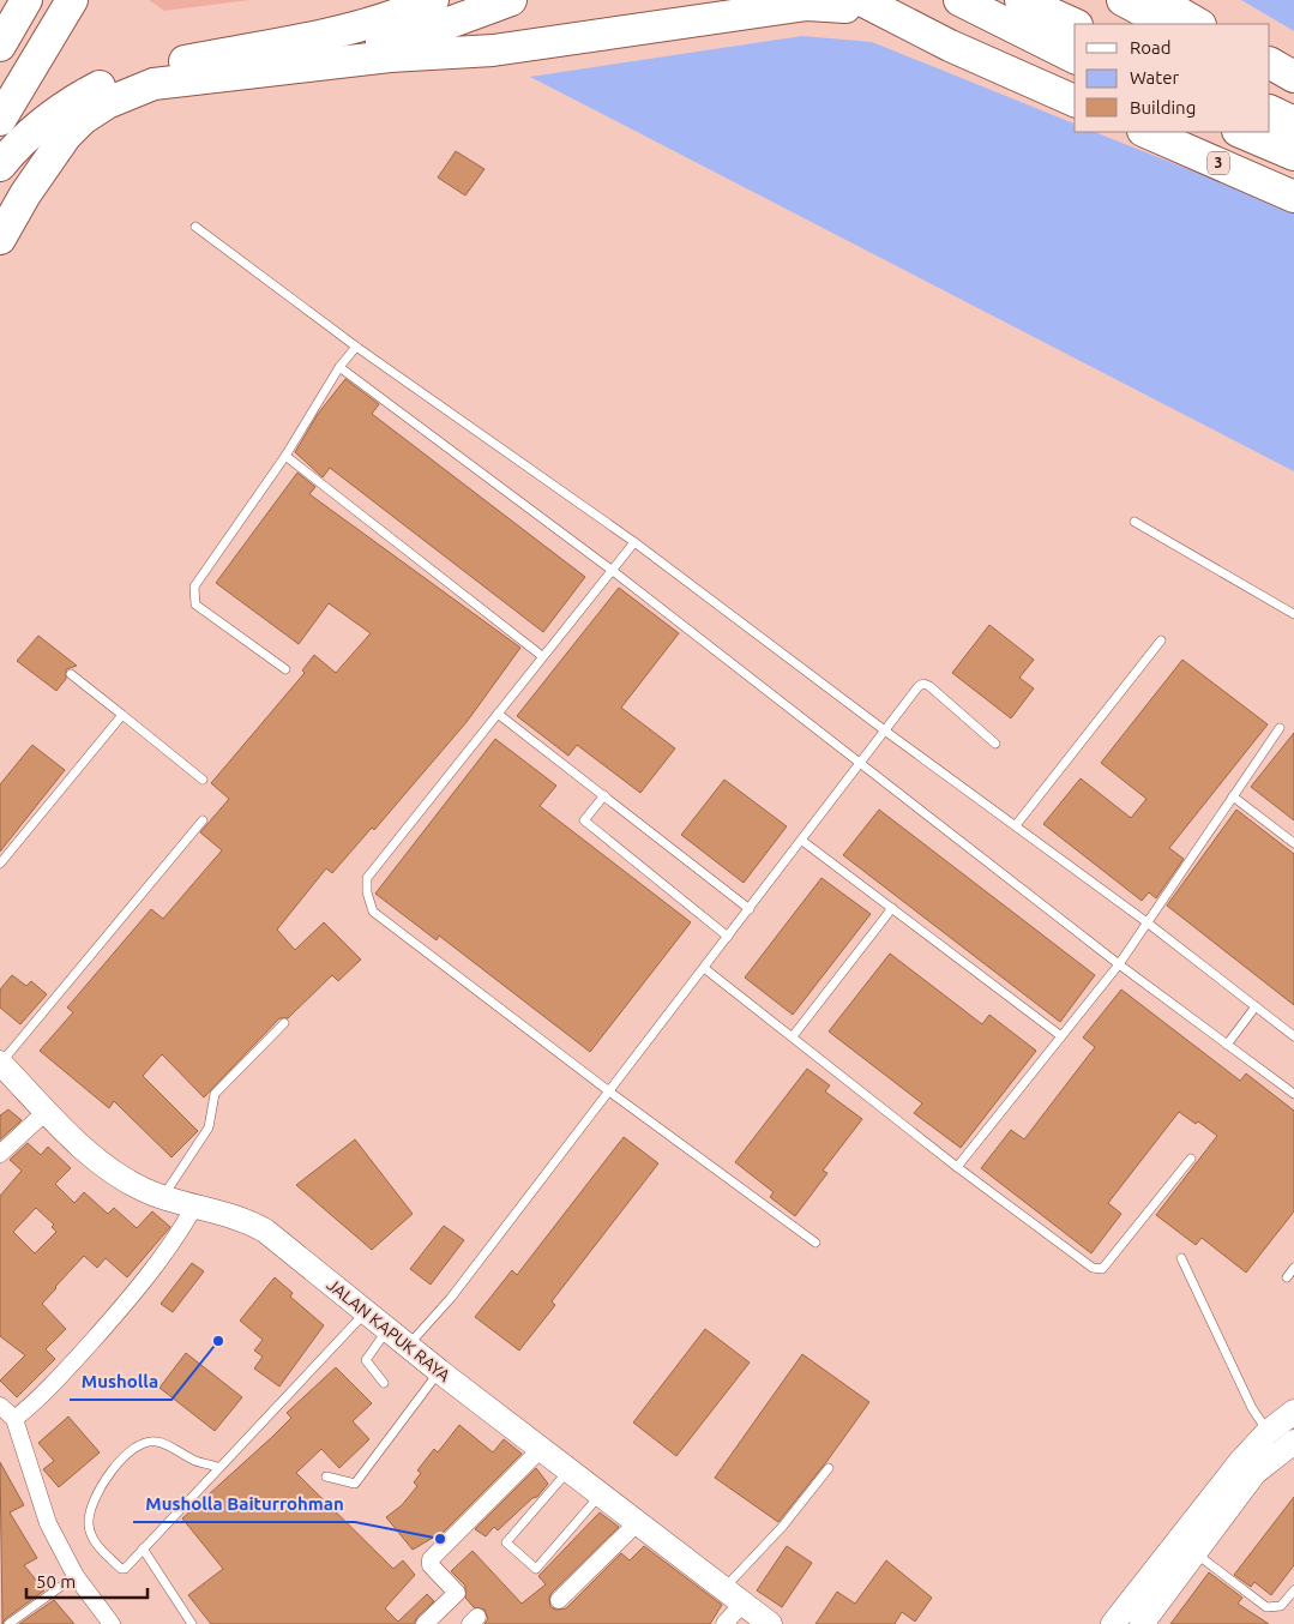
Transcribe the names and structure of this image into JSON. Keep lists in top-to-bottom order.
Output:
{
  "streets": {
    "highway": ["3"],
    "main road": ["JALAN KAPUK RAYA"]
  },
  "places": ["Musholla", "Musholla Baiturrohman"],
  "legend": ["Road", "Water", "Building"],
  "scale_bar": "50 m"
}
